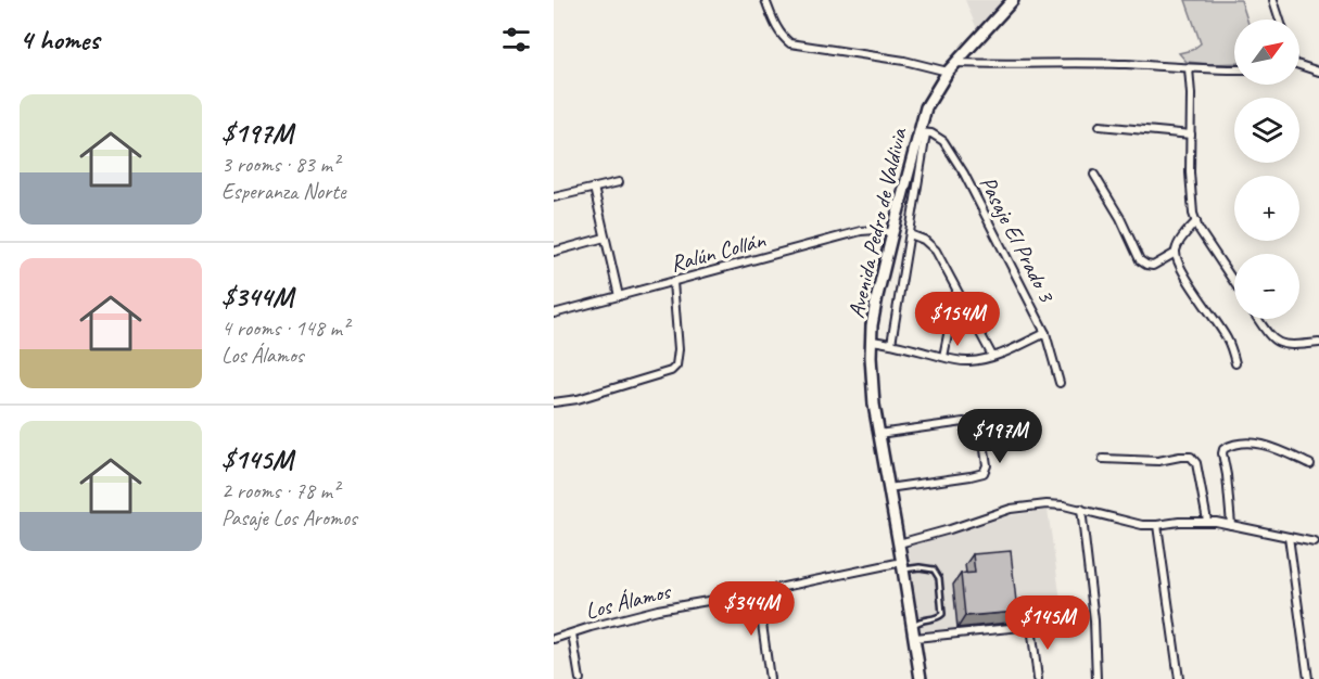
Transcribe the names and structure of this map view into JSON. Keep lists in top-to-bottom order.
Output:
{
  "streets": {
    "main road": ["Avenida Pedro de Valdivia"],
    "street": ["Pasaje El Prado 3", "Ralún Collán", "Los Álamos"]
  },
  "crossings": [
    ["Avenida Pedro de Valdivia", "Pasaje El Prado 3"],
    ["Avenida Pedro de Valdivia", "Ralún Collán"],
    ["Avenida Pedro de Valdivia", "Los Álamos"]
  ],
  "north": "top right",
  "page": {
    "heading": "4 homes",
    "map_buttons": ["+", "−"],
    "list": [
      {
        "name": "$197M",
        "note": "3 rooms · 83 m² · Esperanza Norte"
      },
      {
        "name": "$344M",
        "note": "4 rooms · 148 m² · Los Álamos"
      },
      {
        "name": "$145M",
        "note": "2 rooms · 78 m² · Pasaje Los Aromos"
      }
    ],
    "price": [
      "$154M",
      "$197M",
      "$344M",
      "$145M"
    ]
  }
}
